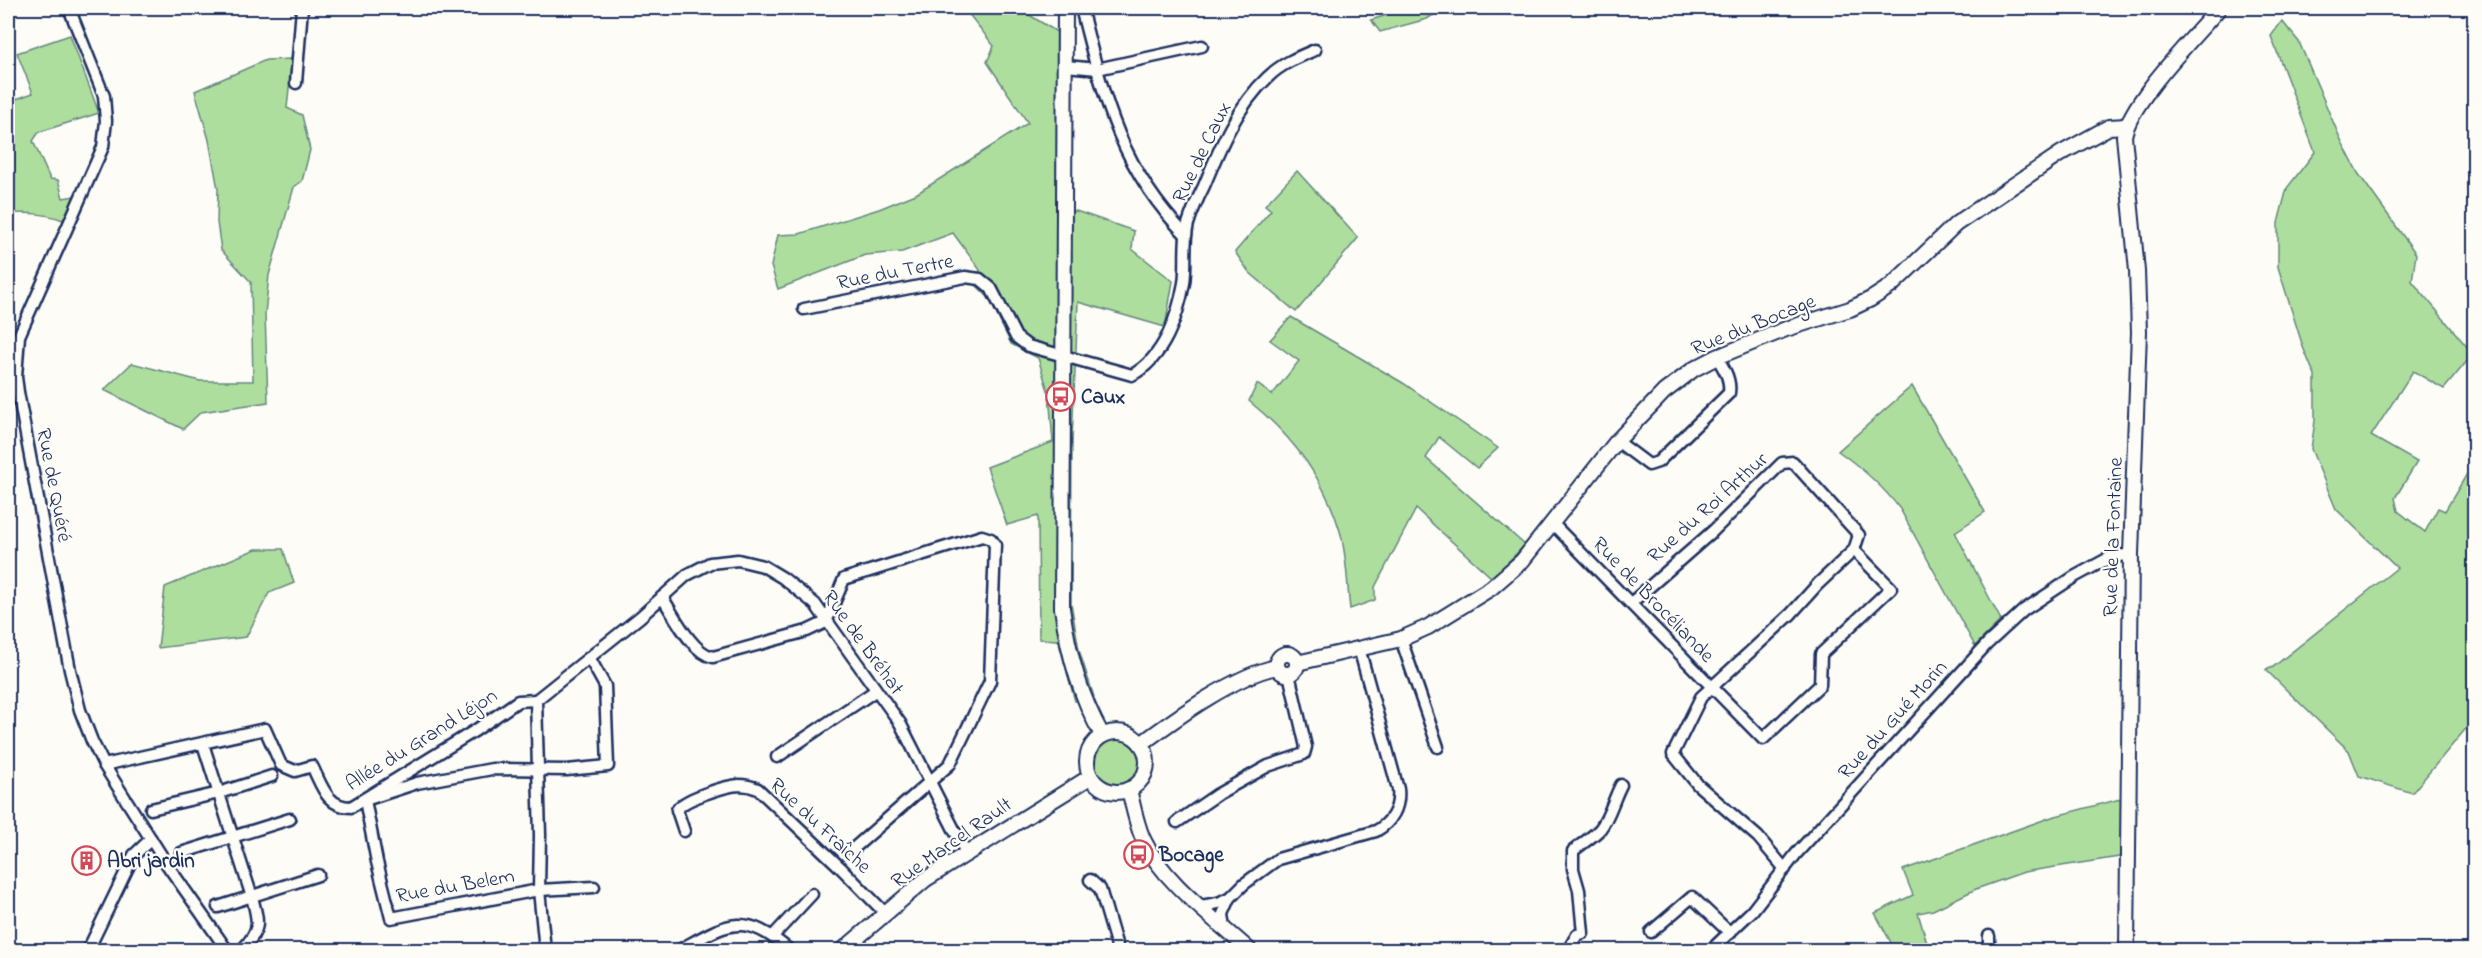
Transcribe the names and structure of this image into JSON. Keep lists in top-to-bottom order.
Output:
{
  "streets": {
    "street": [
      "Rue de Caux",
      "Rue du Tertre",
      "Rue du Bocage",
      "Rue de Quéré",
      "Rue du Roi Arthur",
      "Rue de la Fontaine",
      "Rue de Brocéliande",
      "Rue de Bréhat",
      "Rue du Gué Morin",
      "Allée du Grand Léjon",
      "Rue du Fraîche",
      "Rue Marcel Rault",
      "Rue du Belem"
    ]
  },
  "crossings": [
    ["Rue de Caux", "Rue du Tertre"],
    ["Rue du Bocage", "Rue de la Fontaine"],
    ["Rue du Bocage", "Rue de Brocéliande"],
    ["Rue du Bocage", "Rue Marcel Rault"],
    ["Rue du Roi Arthur", "Rue de Brocéliande"],
    ["Rue de la Fontaine", "Rue du Gué Morin"],
    ["Rue de Brocéliande", "Rue du Gué Morin"],
    ["Rue de Bréhat", "Allée du Grand Léjon"],
    ["Rue de Bréhat", "Rue Marcel Rault"],
    ["Allée du Grand Léjon", "Rue du Belem"],
    ["Rue du Fraîche", "Rue Marcel Rault"]
  ],
  "places": {
    "bus stop": ["Caux", "Bocage"],
    "building": ["Abri jardin"]
  }
}
